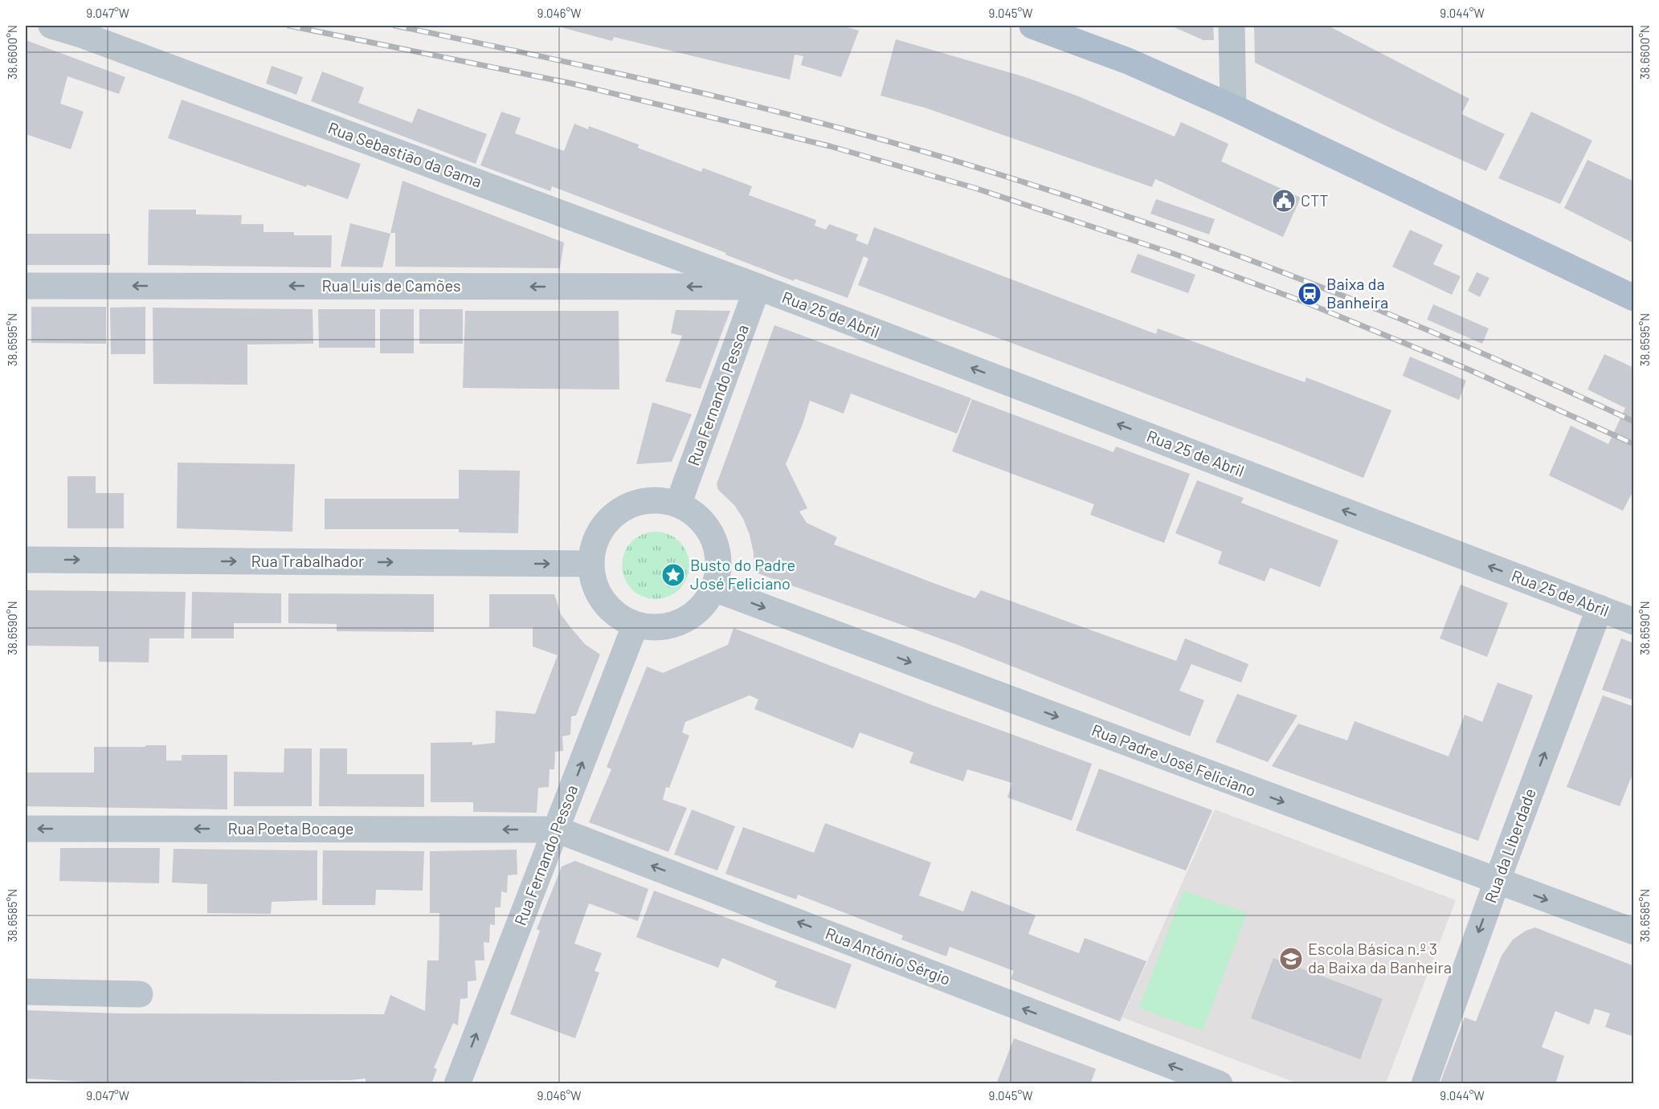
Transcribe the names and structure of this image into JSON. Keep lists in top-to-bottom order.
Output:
{
  "streets": {
    "street": [
      "Rua Sebastião da Gama",
      "Rua Luis de Camões",
      "Rua 25 de Abril",
      "Rua Fernando Pessoa",
      "Rua Trabalhador",
      "Rua Padre José Feliciano",
      "Rua Poeta Bocage",
      "Rua da Liberdade",
      "Rua António Sérgio"
    ]
  },
  "crossings": [
    ["Rua Sebastião da Gama", "Rua Luis de Camões"],
    ["Rua Sebastião da Gama", "Rua 25 de Abril"],
    ["Rua Sebastião da Gama", "Rua Fernando Pessoa"],
    ["Rua Luis de Camões", "Rua 25 de Abril"],
    ["Rua Luis de Camões", "Rua Fernando Pessoa"],
    ["Rua 25 de Abril", "Rua Fernando Pessoa"],
    ["Rua 25 de Abril", "Rua da Liberdade"],
    ["Rua Fernando Pessoa", "Rua Trabalhador"],
    ["Rua Fernando Pessoa", "Rua Padre José Feliciano"],
    ["Rua Fernando Pessoa", "Rua Poeta Bocage"],
    ["Rua Fernando Pessoa", "Rua António Sérgio"],
    ["Rua Trabalhador", "Rua Padre José Feliciano"],
    ["Rua Padre José Feliciano", "Rua da Liberdade"],
    ["Rua Poeta Bocage", "Rua António Sérgio"]
  ],
  "one_way": [
    "Rua Luis de Camões",
    "Rua 25 de Abril",
    "Rua Fernando Pessoa",
    "Rua Trabalhador",
    "Rua Padre José Feliciano",
    "Rua Poeta Bocage",
    "Rua António Sérgio"
  ],
  "places": {
    "public building": ["CTT"],
    "station": ["Baixa da Banheira"],
    "place": ["Busto do Padre José Feliciano"],
    "school or university": ["Escola Básica n.º 3 da Baixa da Banheira"]
  },
  "coordinates": [
    "9.047°W",
    "9.046°W",
    "9.045°W",
    "9.044°W",
    "38.6600°N",
    "38.6595°N",
    "38.6590°N",
    "38.6585°N"
  ]
}
